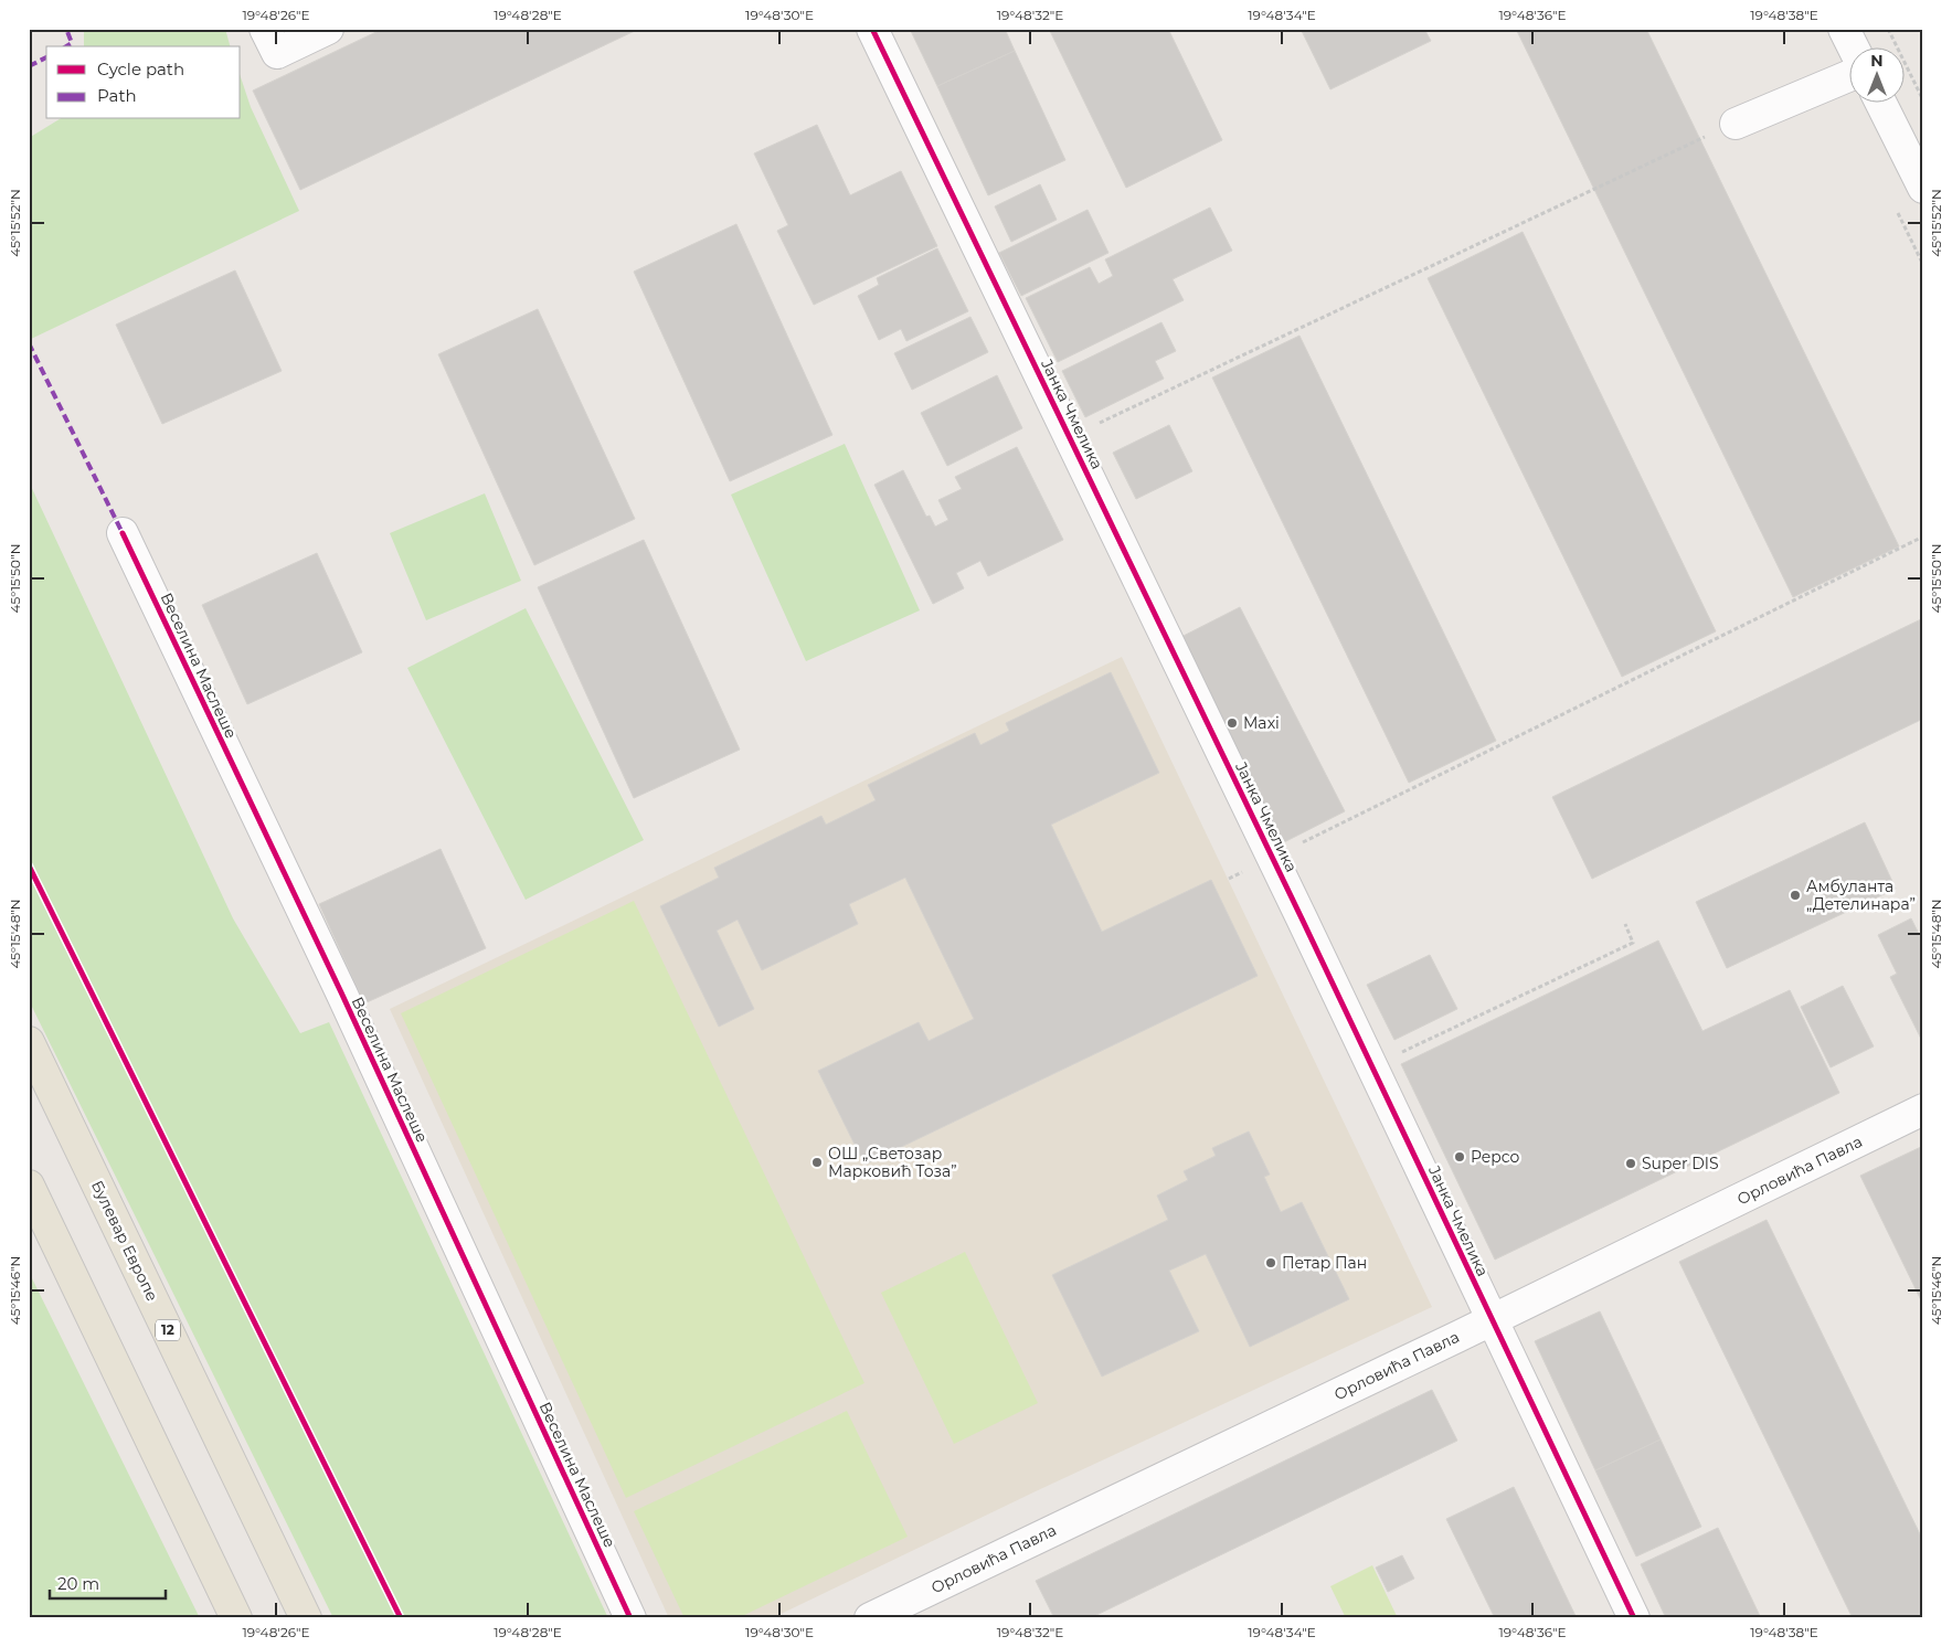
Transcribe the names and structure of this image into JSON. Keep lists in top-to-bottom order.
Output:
{
  "streets": {
    "main road": ["Булевар Европе", "12"],
    "street": ["Јанка Чмелика", "Веселина Маслеше", "Орловића Павла"]
  },
  "crossings": [
    ["Јанка Чмелика", "Орловића Павла"]
  ],
  "places": [
    "Maxi",
    "Амбуланта „Детелинара”",
    "Pepco",
    "ОШ „Светозар Марковић Тоза”",
    "Super DIS",
    "Петар Пан"
  ],
  "legend": ["Cycle path", "Path"],
  "scale_bar": "20 m",
  "north": "top",
  "coordinates": [
    "19°48'26\"E",
    "19°48'28\"E",
    "19°48'30\"E",
    "19°48'32\"E",
    "19°48'34\"E",
    "19°48'36\"E",
    "19°48'38\"E",
    "45°15'52\"N",
    "45°15'50\"N",
    "45°15'48\"N",
    "45°15'46\"N"
  ]
}
